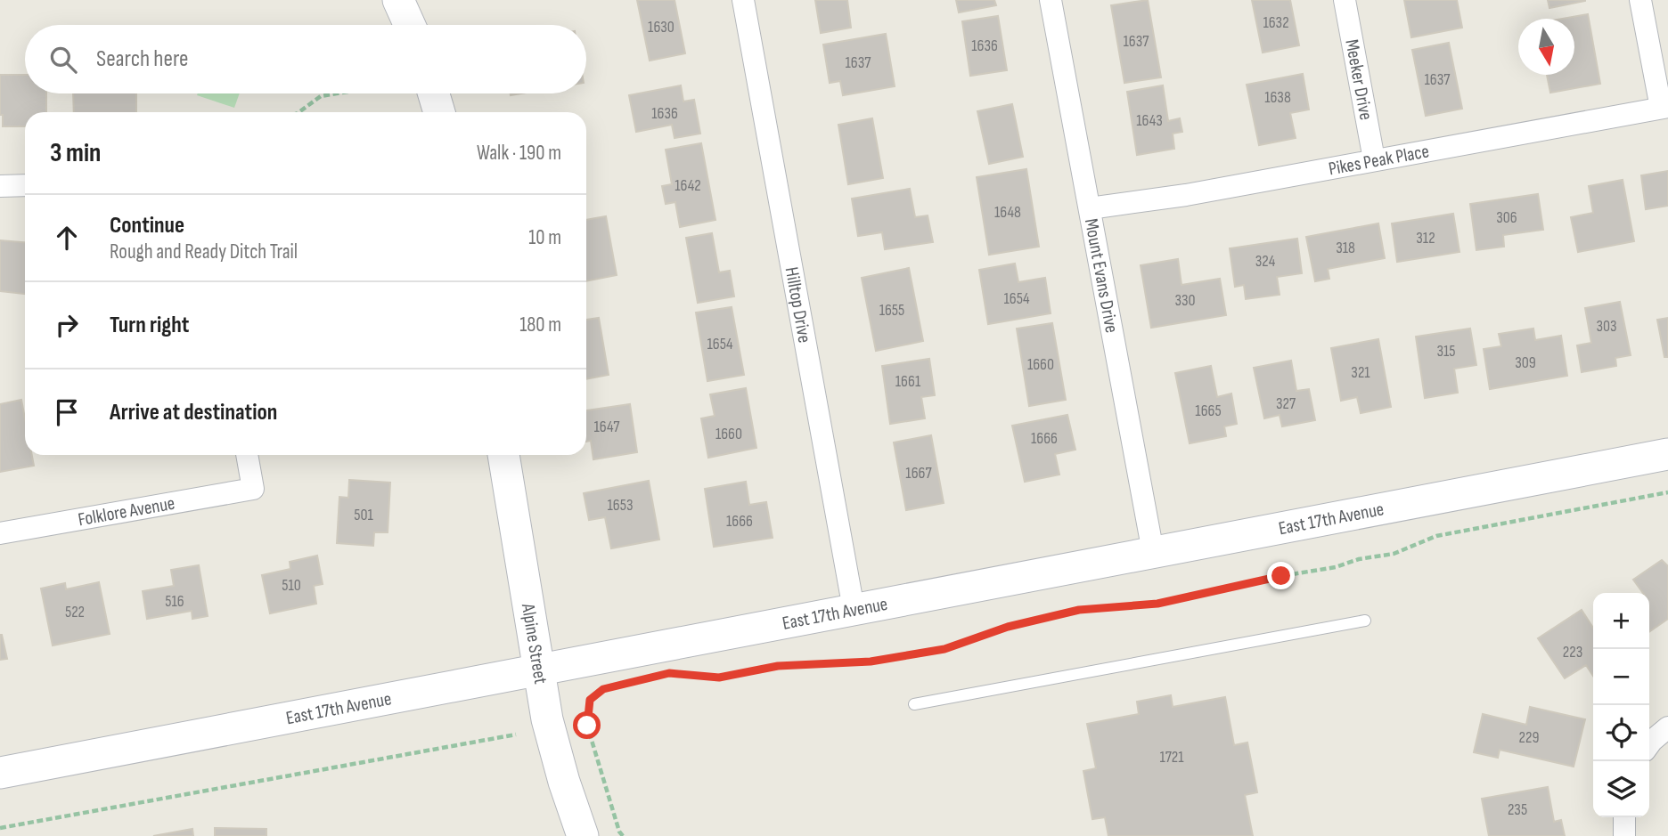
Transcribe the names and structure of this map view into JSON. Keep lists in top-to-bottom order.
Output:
{
  "streets": {
    "main road": ["East 17th Avenue", "Alpine Street"],
    "street": [
      "Meeker Drive",
      "Pikes Peak Place",
      "Mount Evans Drive",
      "Hilltop Drive",
      "Folklore Avenue"
    ]
  },
  "crossings": [
    ["Meeker Drive", "Pikes Peak Place"],
    ["Pikes Peak Place", "Mount Evans Drive"],
    ["Mount Evans Drive", "East 17th Avenue"],
    ["Hilltop Drive", "East 17th Avenue"],
    ["East 17th Avenue", "Alpine Street"]
  ],
  "house_numbers": [
    "1632",
    "1630",
    "1637",
    "1636",
    "1637",
    "1637",
    "1638",
    "1636",
    "1643",
    "1642",
    "1648",
    "306",
    "312",
    "318",
    "324",
    "1654",
    "330",
    "1655",
    "303",
    "1654",
    "315",
    "309",
    "1660",
    "321",
    "1661",
    "327",
    "1665",
    "1647",
    "1660",
    "1666",
    "1667",
    "1653",
    "501",
    "1666",
    "510",
    "516",
    "522",
    "223",
    "229",
    "1721",
    "235"
  ],
  "north": "bottom",
  "page": {
    "search": "Search here",
    "heading": ["3 min", "Walk · 190 m"],
    "list": [
      ["Continue", "Rough and Ready Ditch Trail", "10 m"],
      ["Turn right", "180 m"],
      "Arrive at destination"
    ],
    "map_buttons": ["+", "−"]
  }
}
